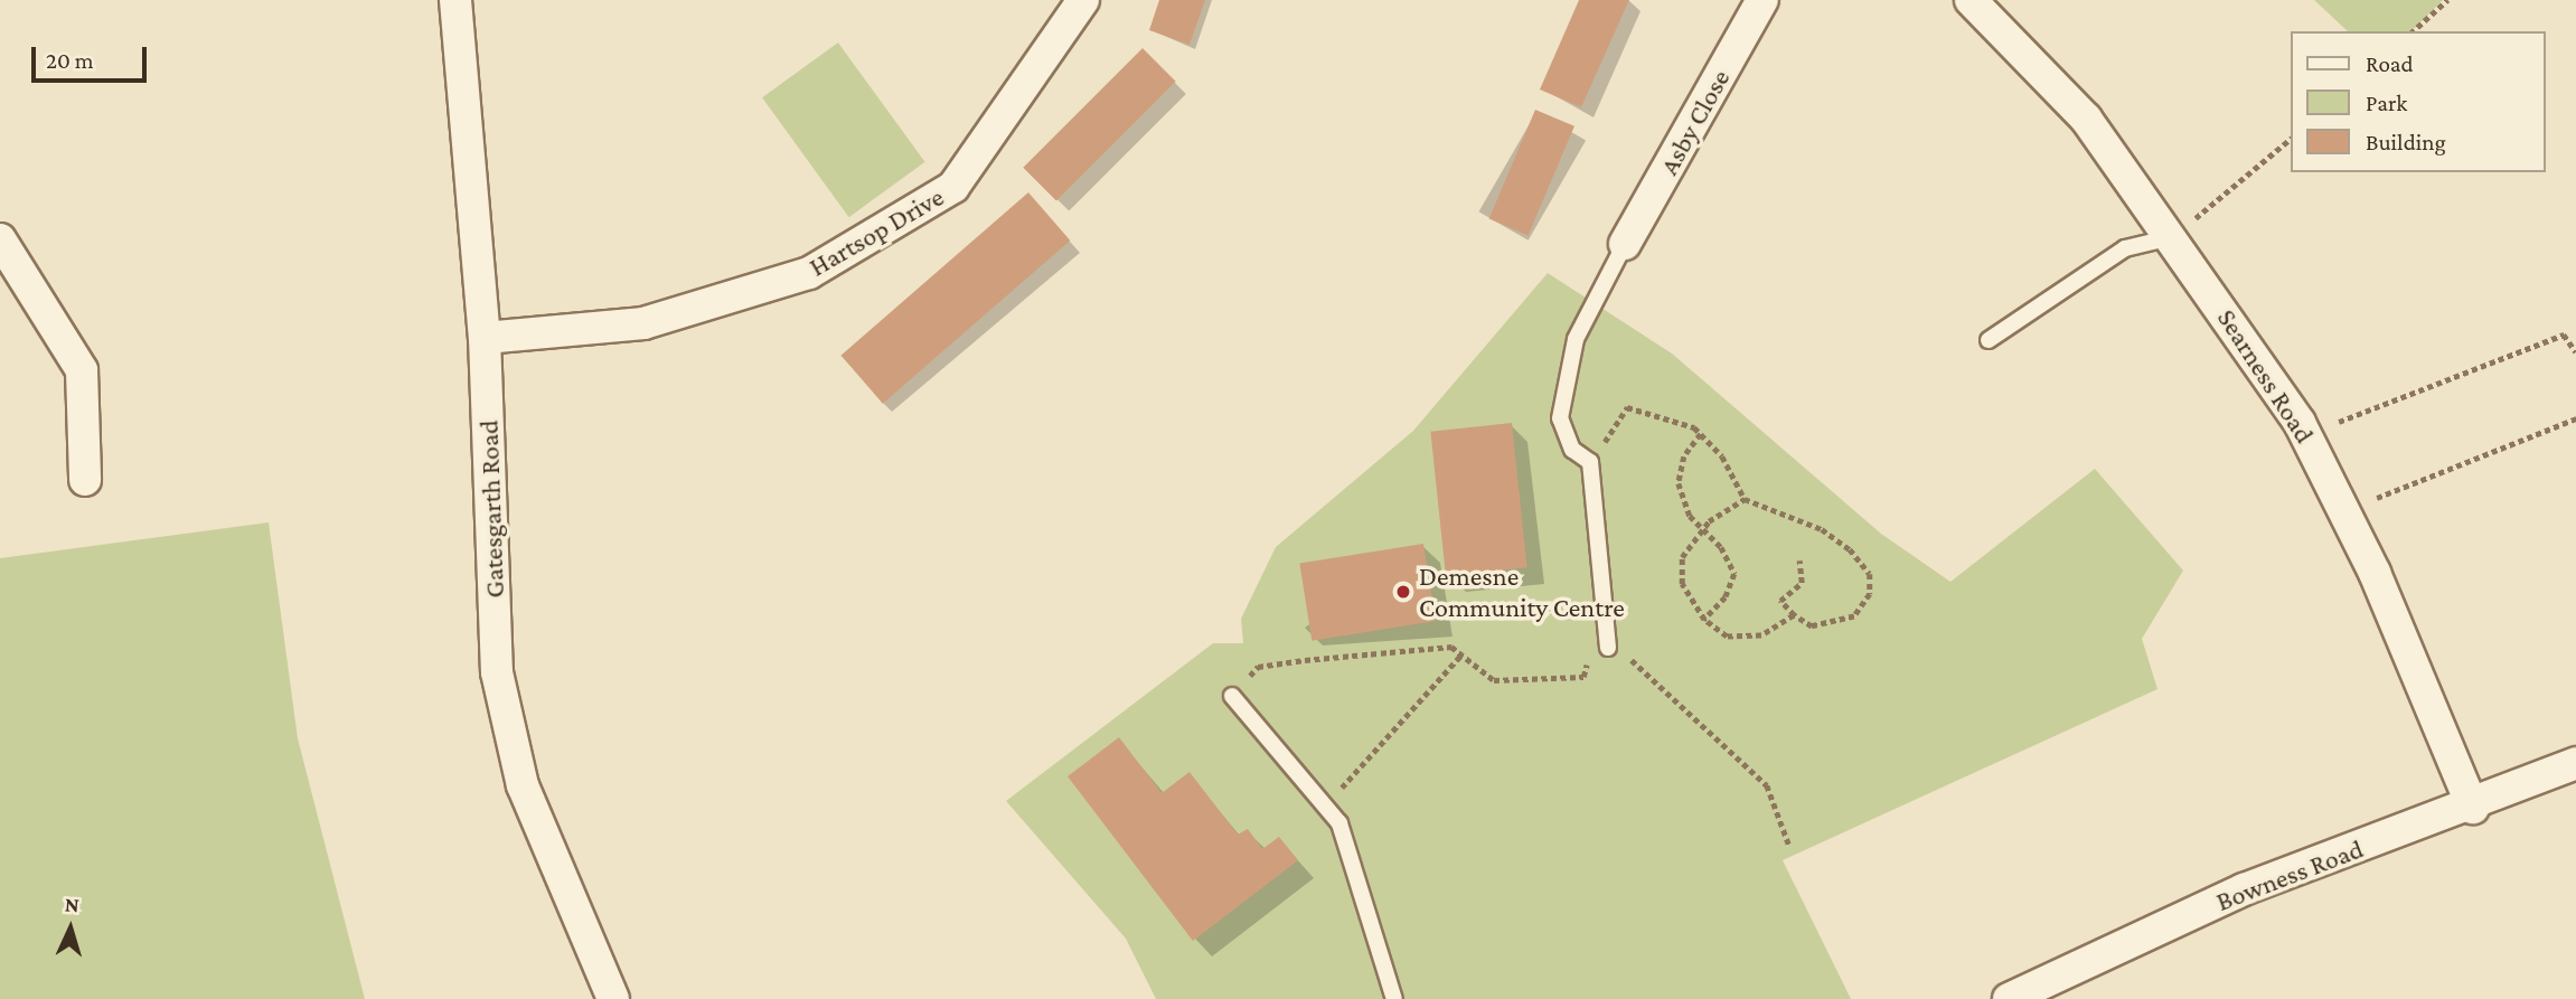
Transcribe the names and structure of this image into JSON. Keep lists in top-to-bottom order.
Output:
{
  "streets": {
    "street": [
      "Asby Close",
      "Hartsop Drive",
      "Searness Road",
      "Gatesgarth Road",
      "Bowness Road"
    ]
  },
  "crossings": [
    ["Hartsop Drive", "Gatesgarth Road"],
    ["Searness Road", "Bowness Road"]
  ],
  "places": ["Demesne Community Centre"],
  "legend": ["Road", "Park", "Building"],
  "scale_bar": "20 m",
  "north": "top"
}
